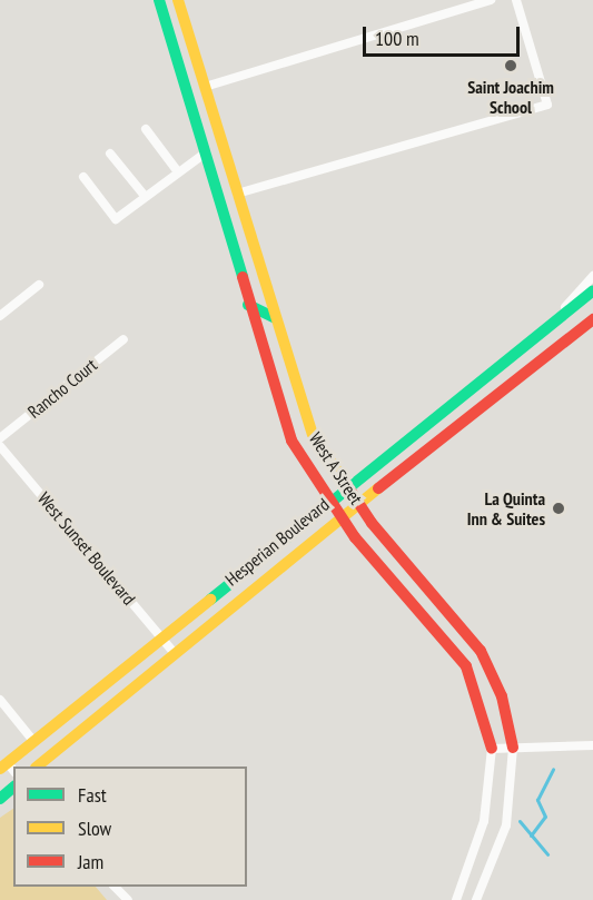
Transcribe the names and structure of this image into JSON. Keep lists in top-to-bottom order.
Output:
{
  "streets": {
    "main road": ["West A Street", "Hesperian Boulevard"],
    "street": ["Rancho Court", "West Sunset Boulevard"]
  },
  "crossings": [
    ["West A Street", "Hesperian Boulevard"],
    ["Hesperian Boulevard", "West Sunset Boulevard"]
  ],
  "places": ["Saint Joachim School", "La Quinta Inn & Suites"],
  "legend": ["Fast", "Slow", "Jam"],
  "scale_bar": "100 m"
}
